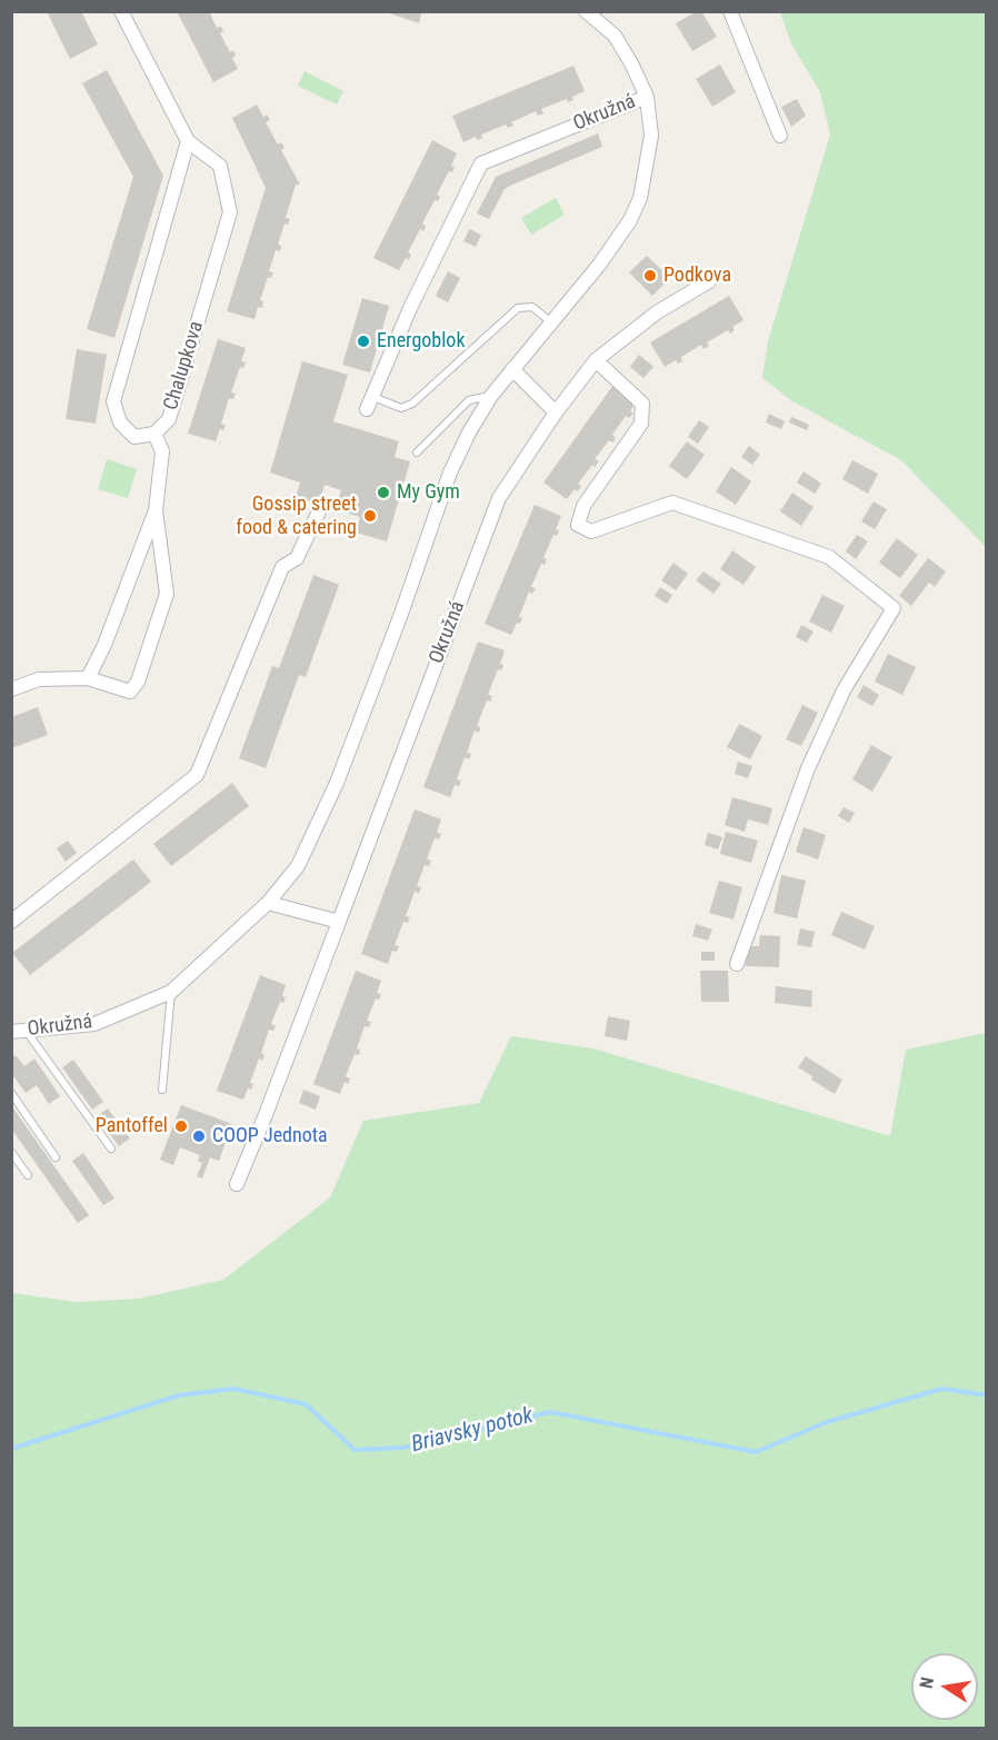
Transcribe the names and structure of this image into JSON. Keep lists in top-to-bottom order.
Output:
{
  "streets": {
    "street": ["Okružná", "Chalupkova"]
  },
  "water": ["Briavsky potok"],
  "places": [
    "Podkova",
    "Energoblok",
    "My Gym",
    "Gossip street food & catering",
    "Pantoffel",
    "COOP Jednota"
  ],
  "north": "left"
}
